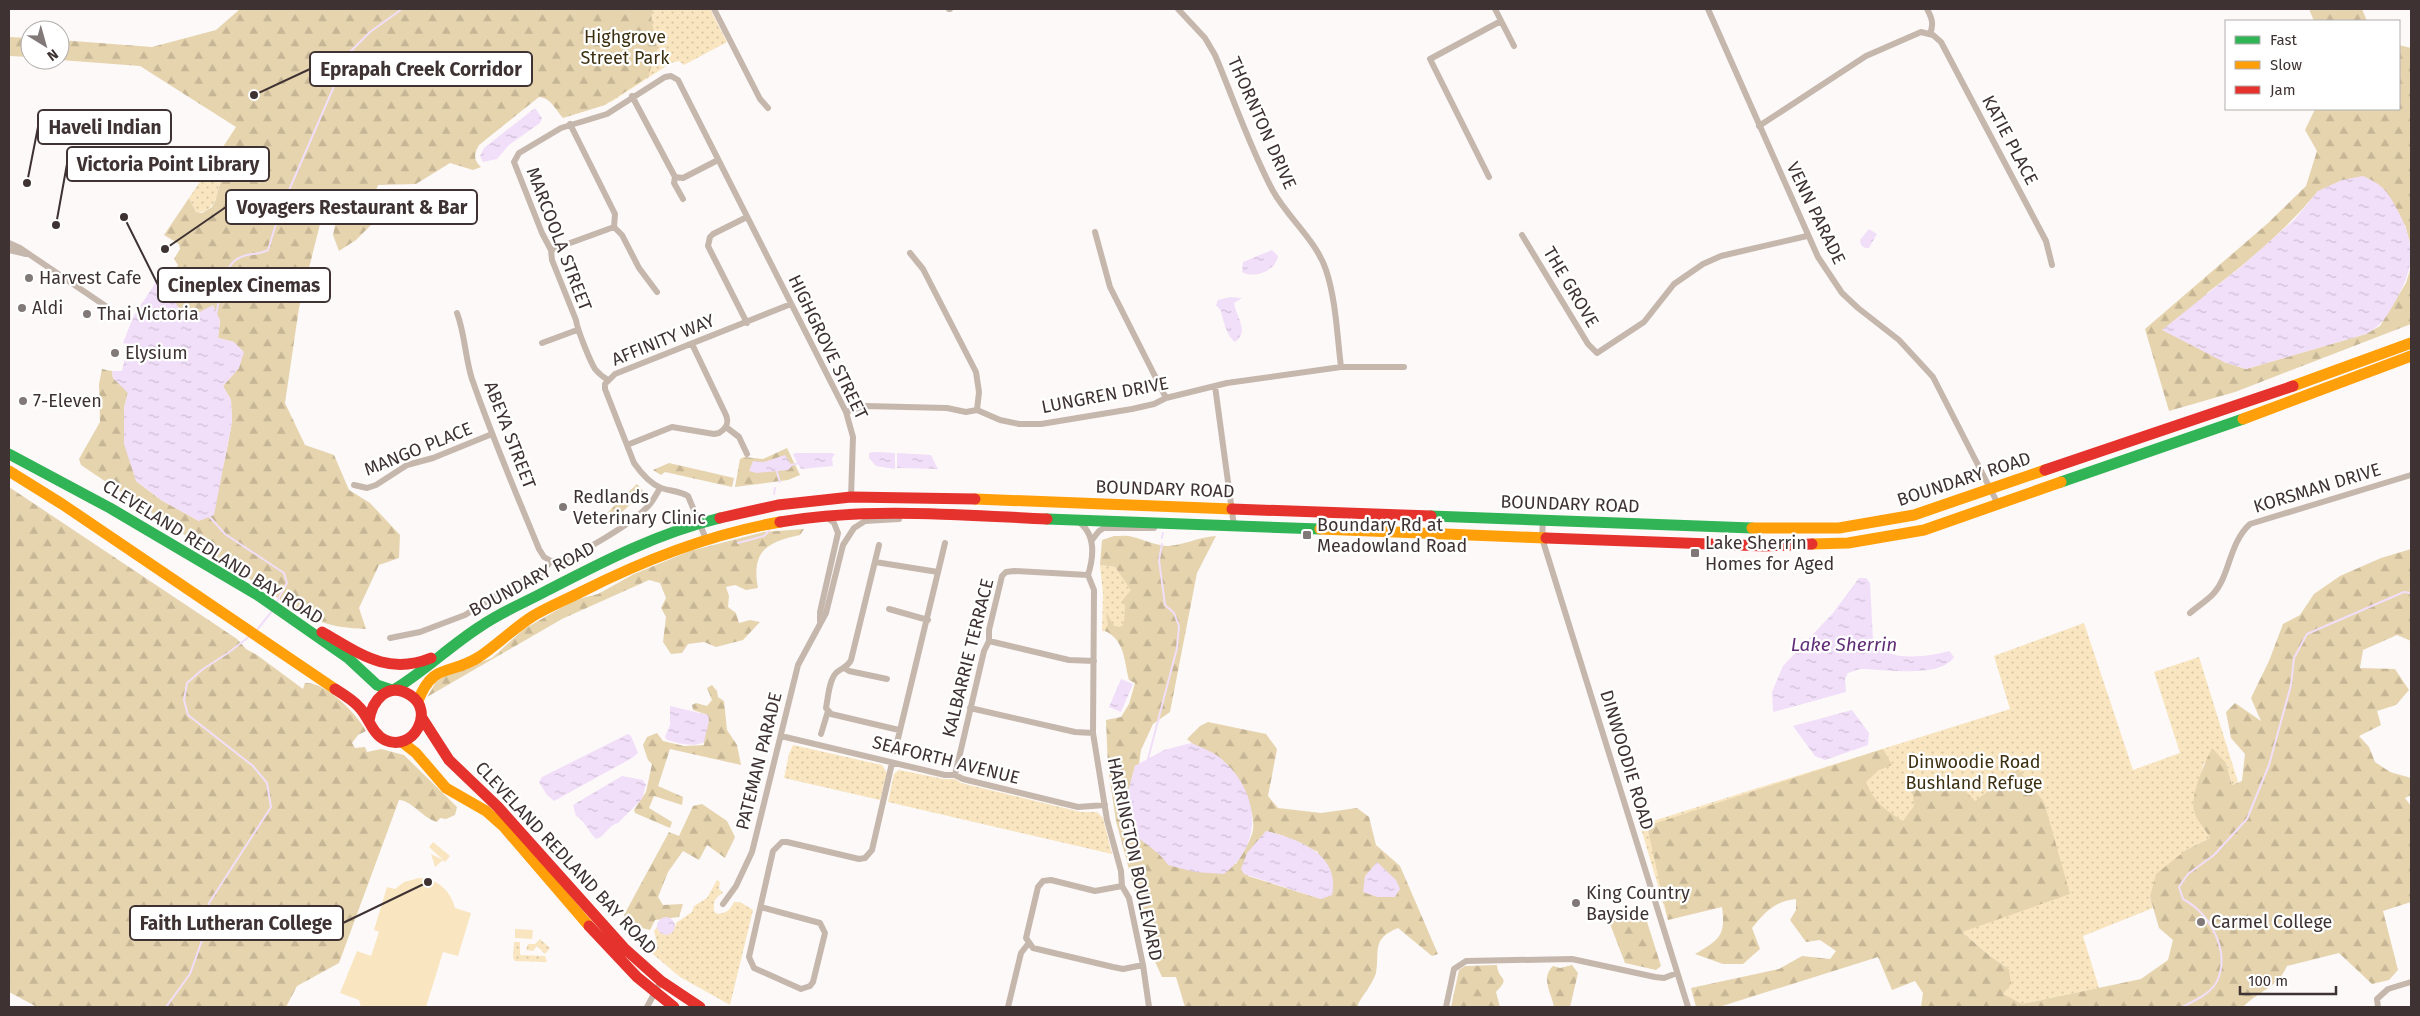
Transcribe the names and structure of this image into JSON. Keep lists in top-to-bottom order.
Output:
{
  "streets": {
    "highway": ["BOUNDARY ROAD", "CLEVELAND REDLAND BAY ROAD"],
    "street": [
      "THORNTON DRIVE",
      "KATIE PLACE",
      "VENN PARADE",
      "MARCOOLA STREET",
      "THE GROVE",
      "AFFINITY WAY",
      "HIGHGROVE STREET",
      "LUNGREN DRIVE",
      "ABEYA STREET",
      "MANGO PLACE",
      "KORSMAN DRIVE",
      "KALBARRIE TERRACE",
      "SEAFORTH AVENUE",
      "DINWOODIE ROAD",
      "PATEMAN PARADE",
      "HARRINGTON BOULEVARD"
    ]
  },
  "crossings": [
    ["THORNTON DRIVE", "LUNGREN DRIVE"],
    ["VENN PARADE", "THE GROVE"],
    ["VENN PARADE", "BOUNDARY ROAD"],
    ["MARCOOLA STREET", "AFFINITY WAY"],
    ["MARCOOLA STREET", "HIGHGROVE STREET"],
    ["AFFINITY WAY", "HIGHGROVE STREET"],
    ["AFFINITY WAY", "BOUNDARY ROAD"],
    ["HIGHGROVE STREET", "LUNGREN DRIVE"],
    ["HIGHGROVE STREET", "BOUNDARY ROAD"],
    ["ABEYA STREET", "MANGO PLACE"],
    ["ABEYA STREET", "BOUNDARY ROAD"],
    ["BOUNDARY ROAD", "CLEVELAND REDLAND BAY ROAD"],
    ["BOUNDARY ROAD", "DINWOODIE ROAD"],
    ["BOUNDARY ROAD", "PATEMAN PARADE"],
    ["KALBARRIE TERRACE", "SEAFORTH AVENUE"],
    ["KALBARRIE TERRACE", "HARRINGTON BOULEVARD"],
    ["SEAFORTH AVENUE", "PATEMAN PARADE"],
    ["SEAFORTH AVENUE", "HARRINGTON BOULEVARD"]
  ],
  "water": ["Lake Sherrin"],
  "parks": ["Highgrove Street Park", "Dinwoodie Road Bushland Refuge"],
  "places": {
    "other": [
      "Eprapah Creek Corridor",
      "Haveli Indian",
      "Cineplex Cinemas",
      "Victoria Point Library",
      "Voyagers Restaurant & Bar",
      "Harvest Cafe",
      "Aldi",
      "Thai Victoria",
      "Elysium",
      "7-Eleven",
      "Redlands Veterinary Clinic",
      "Faith Lutheran College",
      "King Country Bayside",
      "Carmel College"
    ],
    "transit": ["Boundary Rd at Meadowland Road", "Lake Sherrin Homes for Aged"]
  },
  "legend": ["Fast", "Slow", "Jam"],
  "scale_bar": "100 m",
  "north": "bottom right"
}
